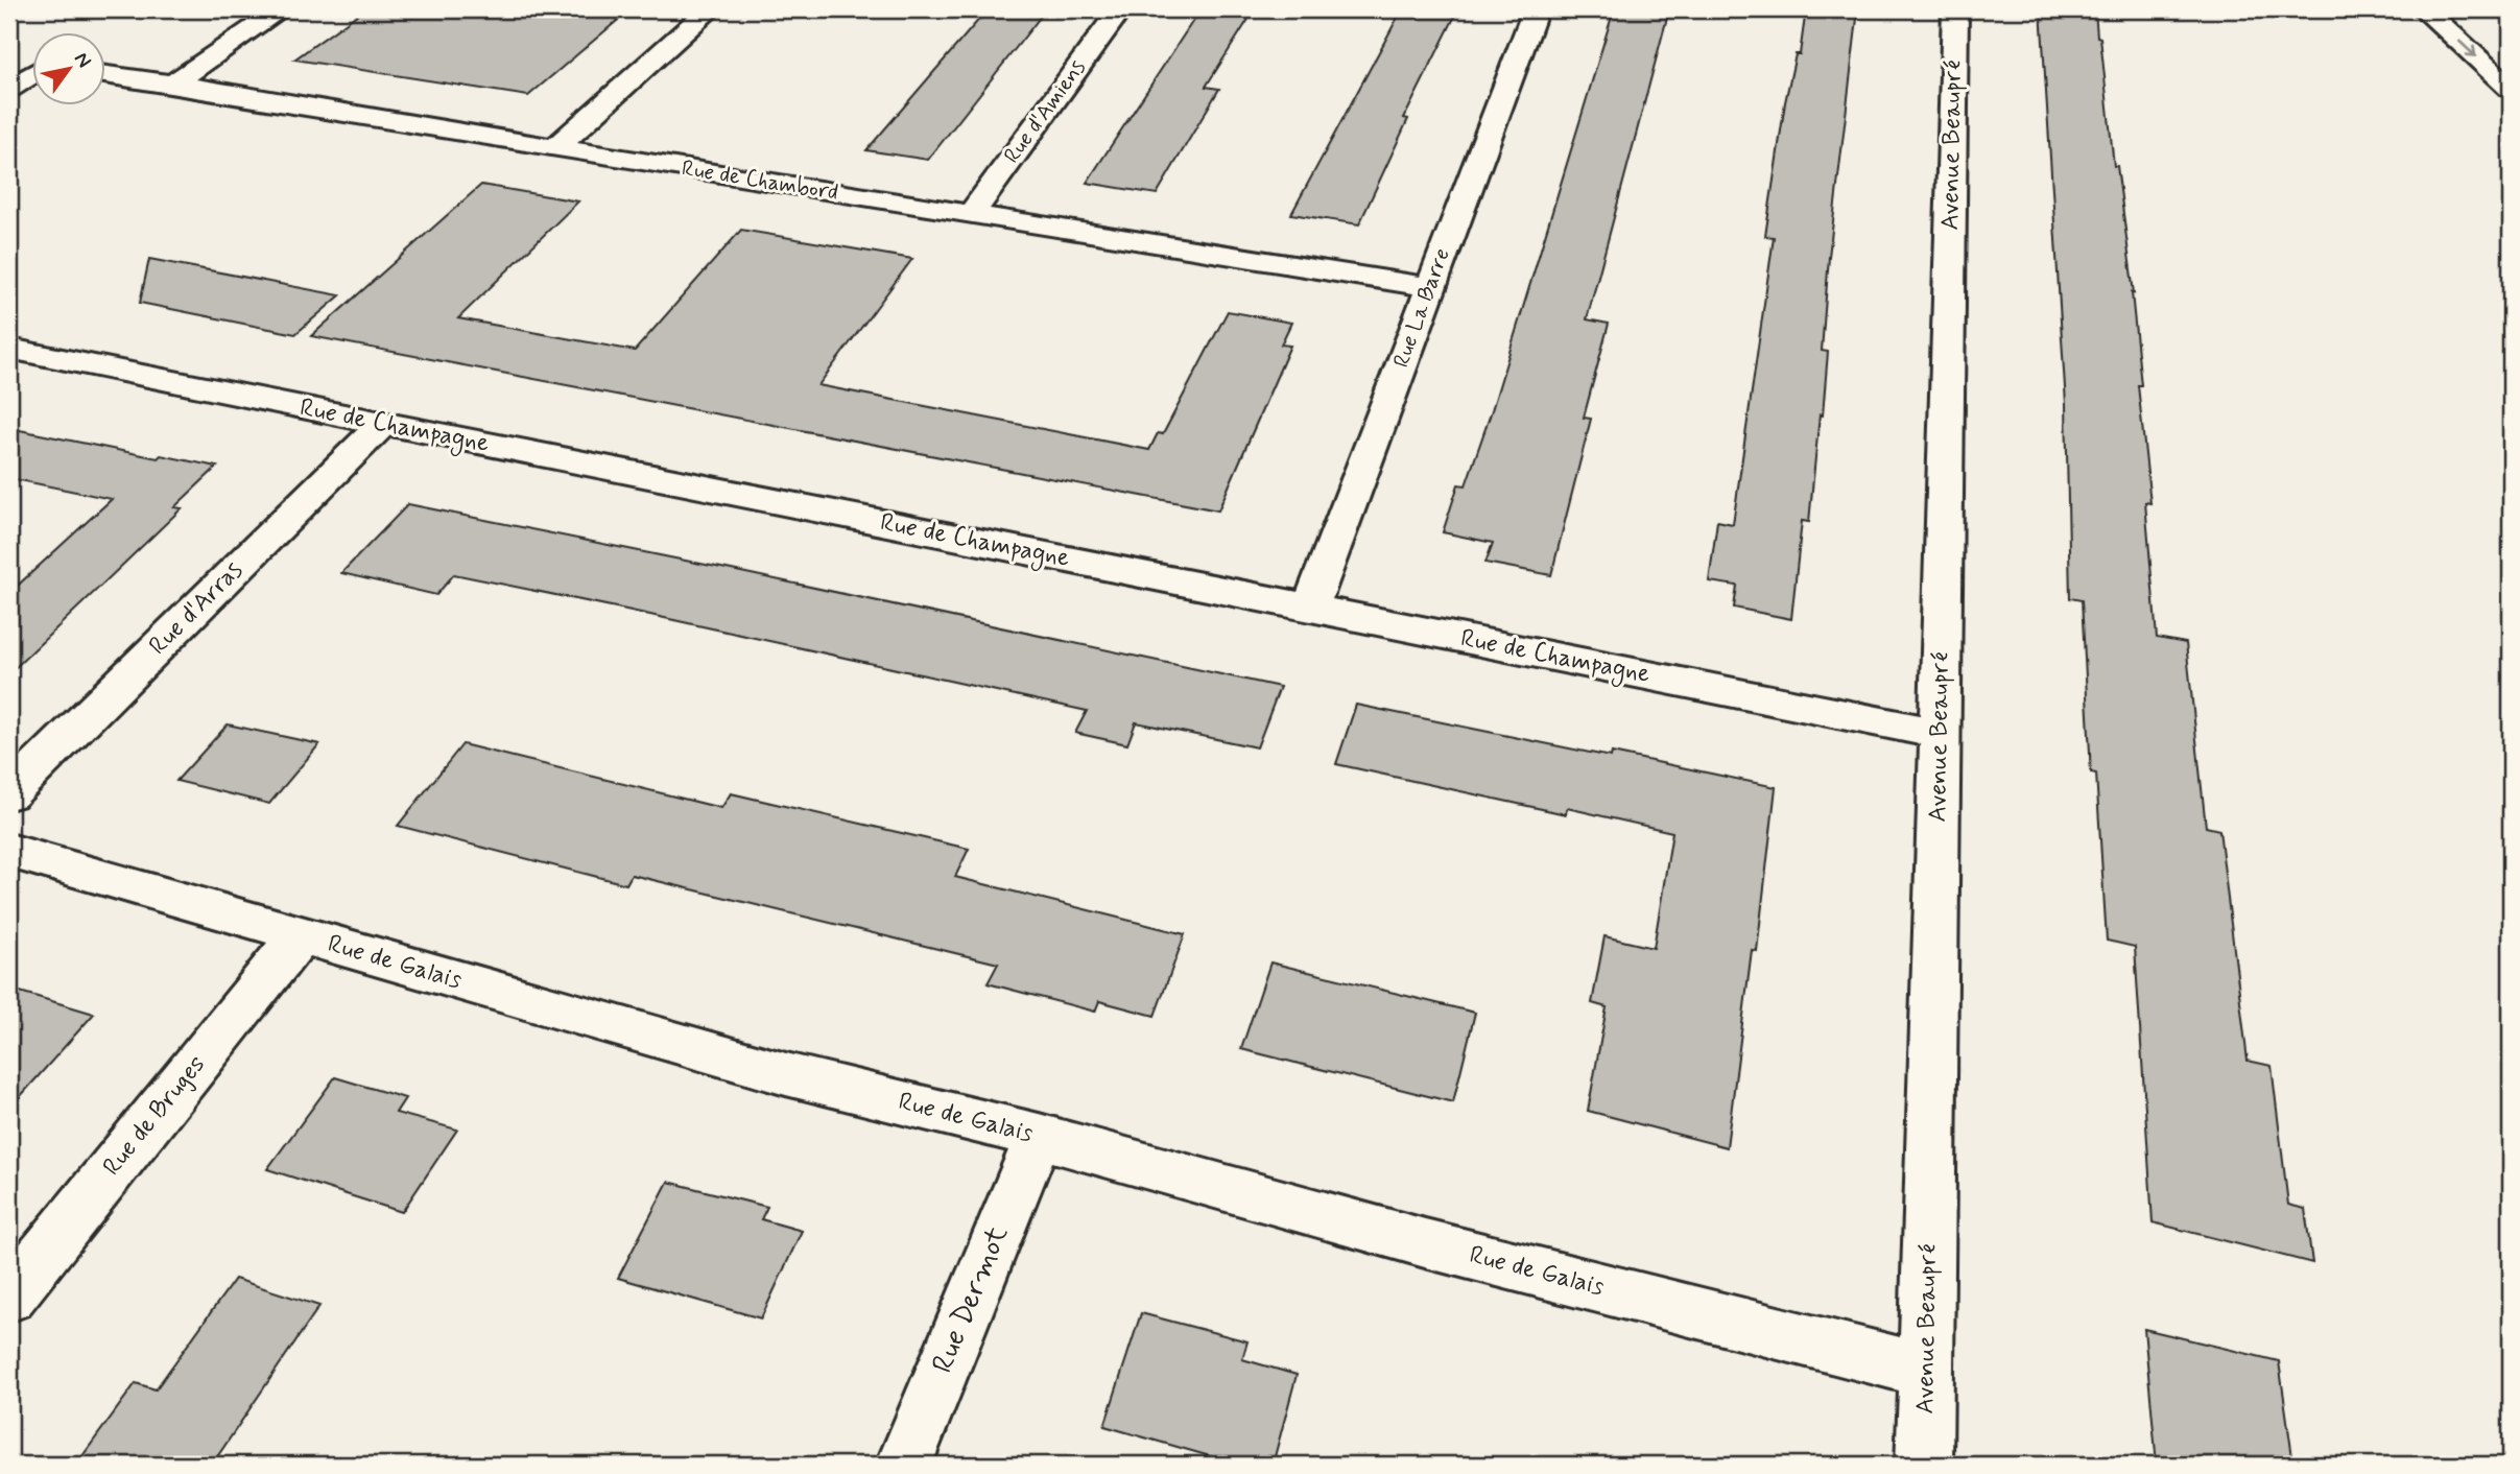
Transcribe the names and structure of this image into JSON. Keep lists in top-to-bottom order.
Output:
{
  "streets": {
    "main road": [
      "Rue d'Amiens",
      "Avenue Beaupré",
      "Rue de Chambord",
      "Rue La Barre",
      "Rue de Champagne",
      "Rue d'Arras",
      "Rue de Galais",
      "Rue de Bruges",
      "Rue Dermot"
    ]
  },
  "crossings": [
    ["Rue d'Amiens", "Rue de Chambord"],
    ["Avenue Beaupré", "Rue de Champagne"],
    ["Avenue Beaupré", "Rue de Galais"],
    ["Rue de Chambord", "Rue La Barre"],
    ["Rue La Barre", "Rue de Champagne"],
    ["Rue de Champagne", "Rue d'Arras"],
    ["Rue de Galais", "Rue de Bruges"],
    ["Rue de Galais", "Rue Dermot"]
  ],
  "north": "top right"
}
